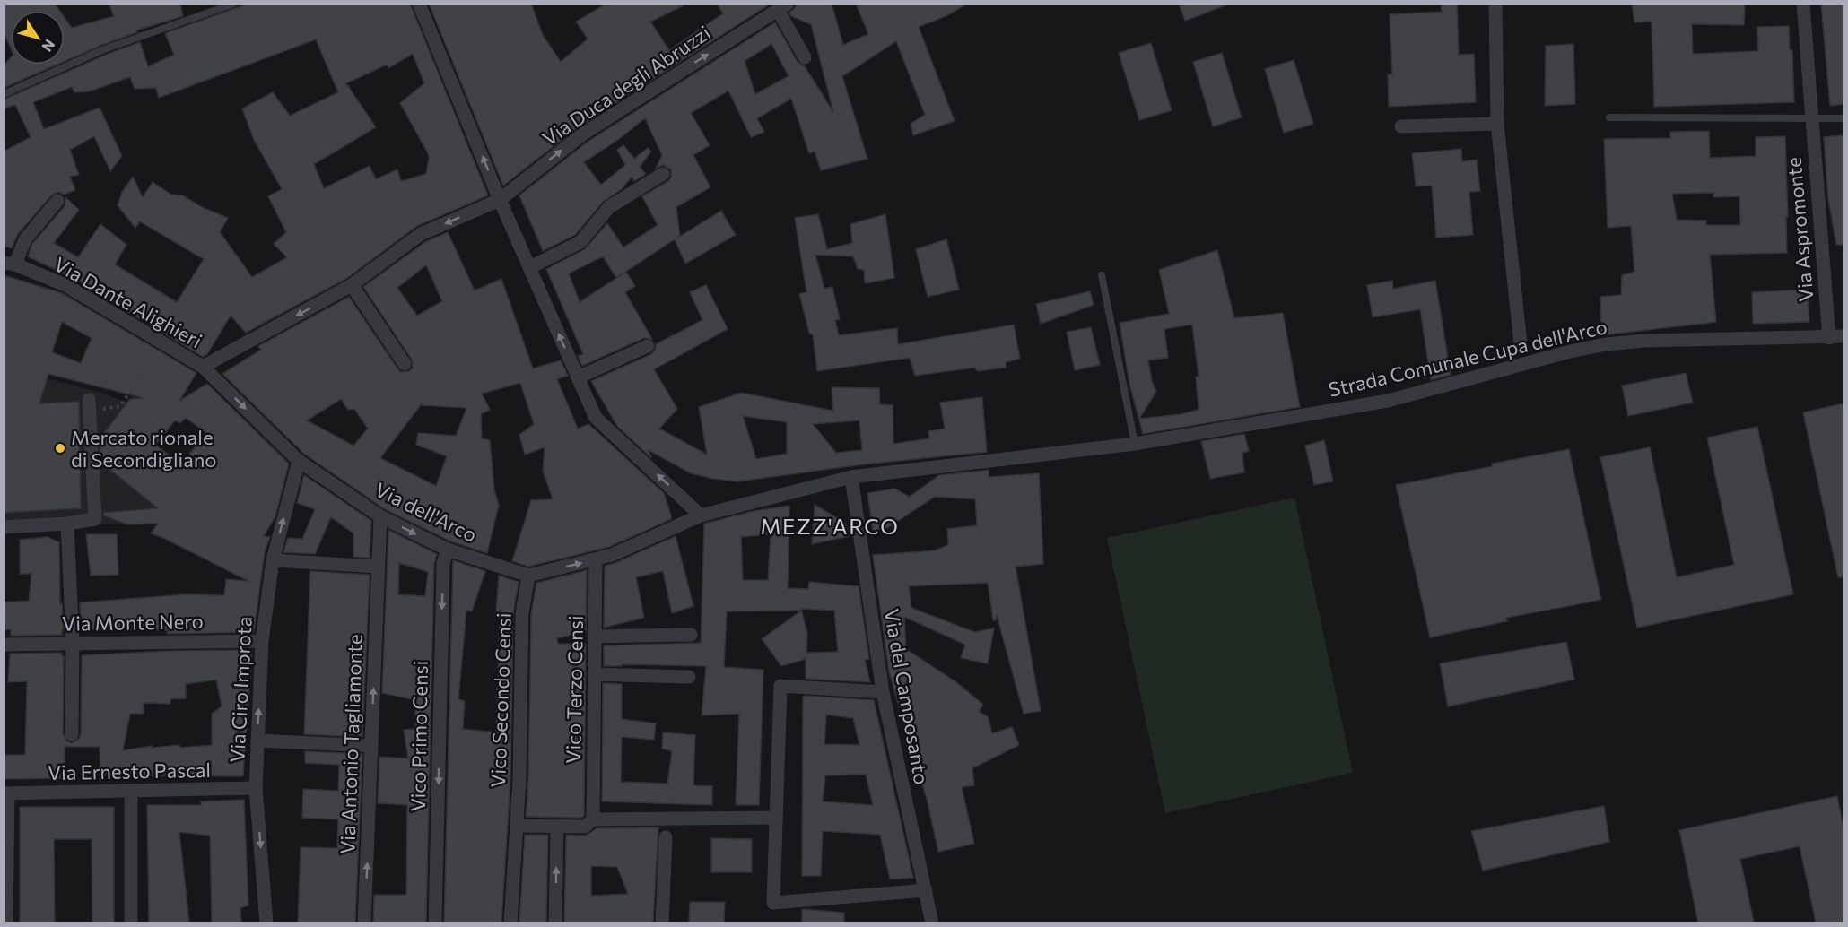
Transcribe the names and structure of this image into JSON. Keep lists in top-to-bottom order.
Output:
{
  "streets": {
    "street": [
      "Via Duca degli Abruzzi",
      "Via Aspromonte",
      "Via Dante Alighieri",
      "Strada Comunale Cupa dell'Arco",
      "Via dell'Arco",
      "Via Monte Nero",
      "Via Ciro Improta",
      "Vico Terzo Censi",
      "Via del Camposanto",
      "Vico Secondo Censi",
      "Vico Primo Censi",
      "Via Antonio Tagliamonte",
      "Via Ernesto Pascal"
    ]
  },
  "crossings": [
    ["Via Duca degli Abruzzi", "Via Dante Alighieri"],
    ["Via Duca degli Abruzzi", "Via dell'Arco"],
    ["Via Aspromonte", "Strada Comunale Cupa dell'Arco"],
    ["Via Dante Alighieri", "Via dell'Arco"],
    ["Strada Comunale Cupa dell'Arco", "Via del Camposanto"],
    ["Via dell'Arco", "Via Ciro Improta"],
    ["Via dell'Arco", "Vico Secondo Censi"],
    ["Via dell'Arco", "Vico Primo Censi"],
    ["Via dell'Arco", "Via Antonio Tagliamonte"],
    ["Via Monte Nero", "Via Ciro Improta"],
    ["Via Ciro Improta", "Via Ernesto Pascal"]
  ],
  "one_way": ["Via dell'Arco", "Vico Primo Censi", "Via Antonio Tagliamonte"],
  "districts": ["MEZZ'ARCO"],
  "places": ["Mercato rionale di Secondigliano"],
  "north": "bottom right"
}
